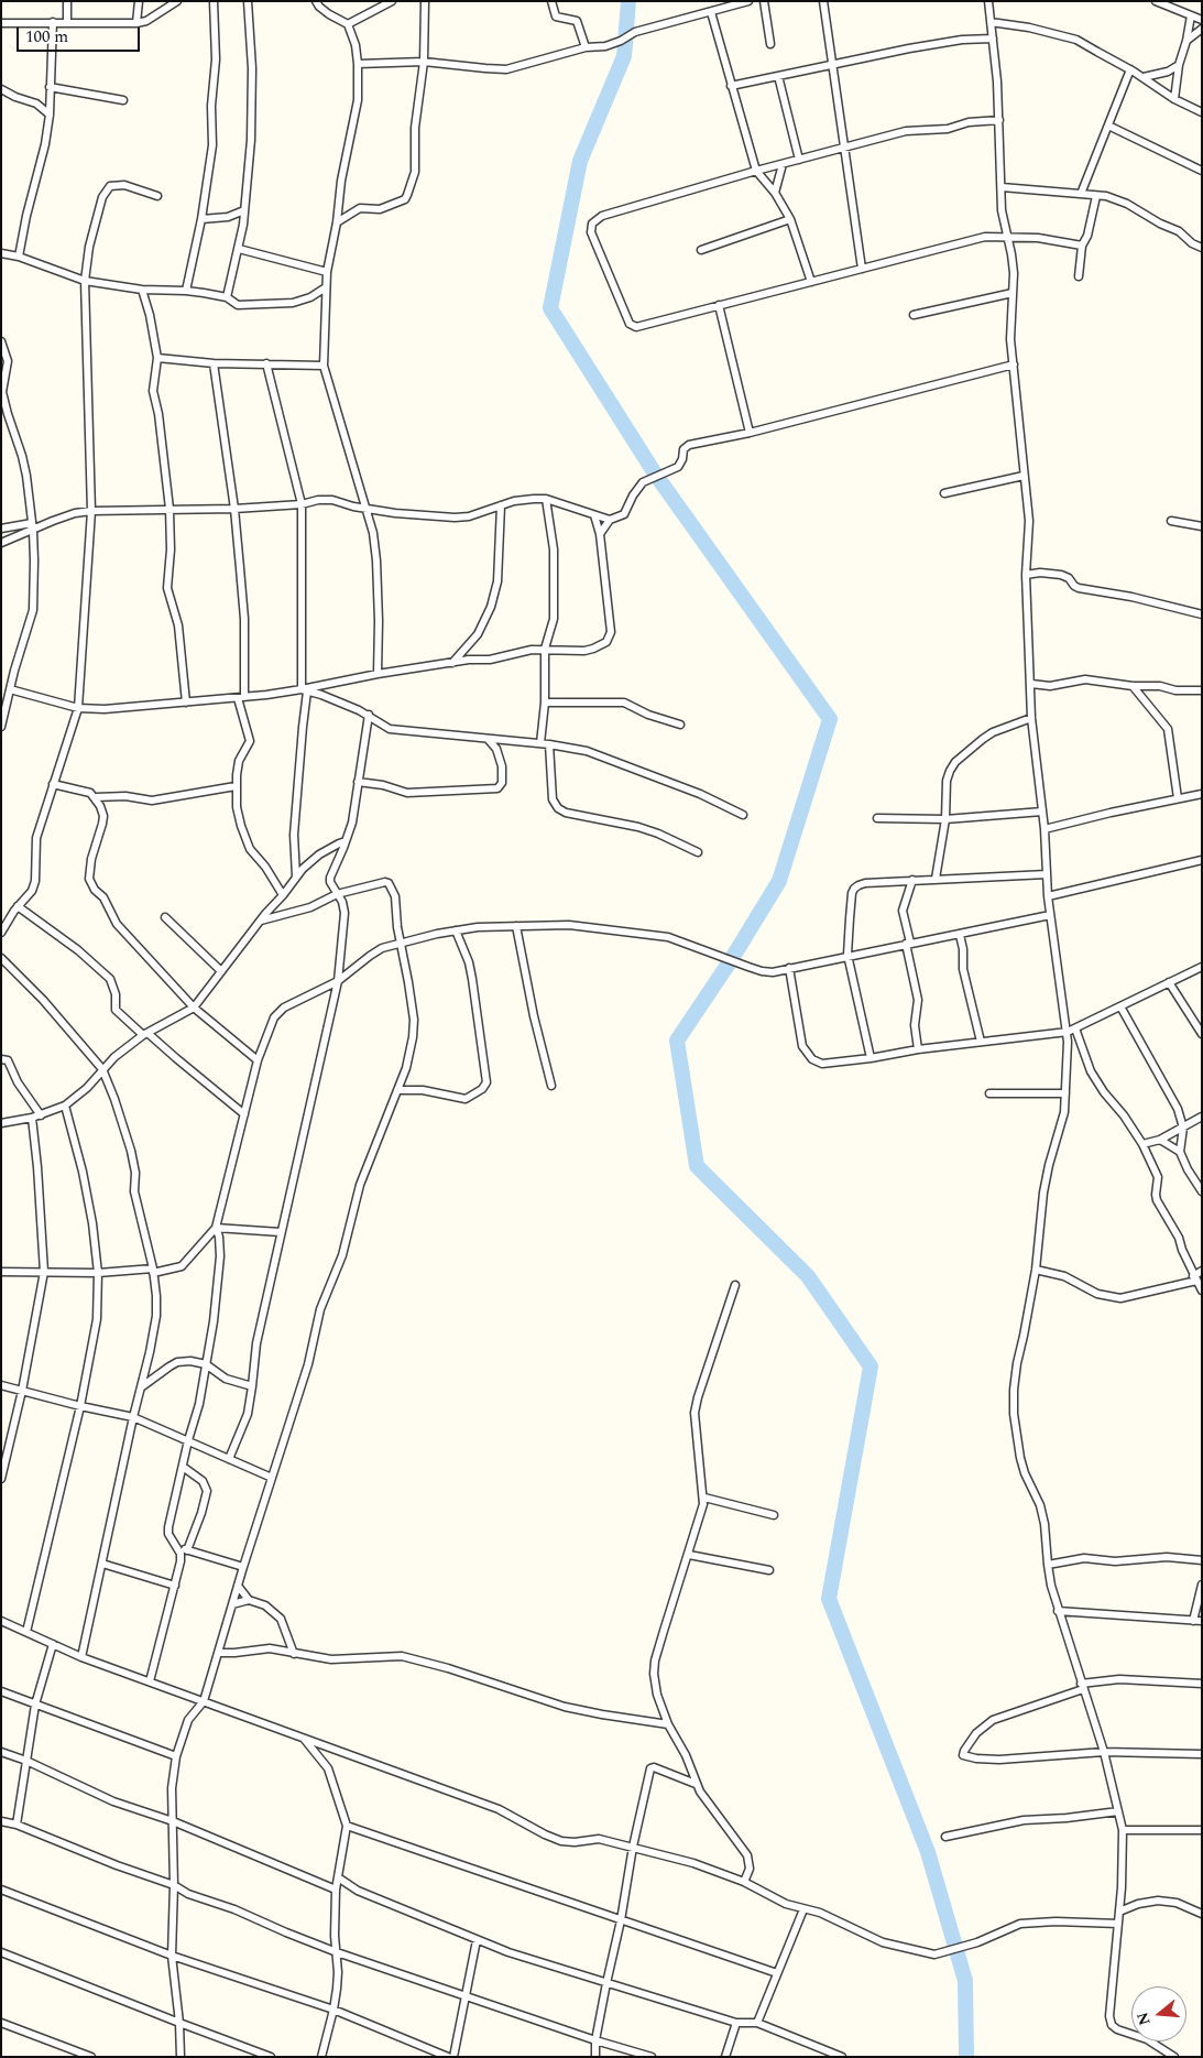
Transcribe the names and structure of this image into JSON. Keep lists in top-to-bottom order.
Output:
{
  "scale_bar": "100 m",
  "north": "left"
}
